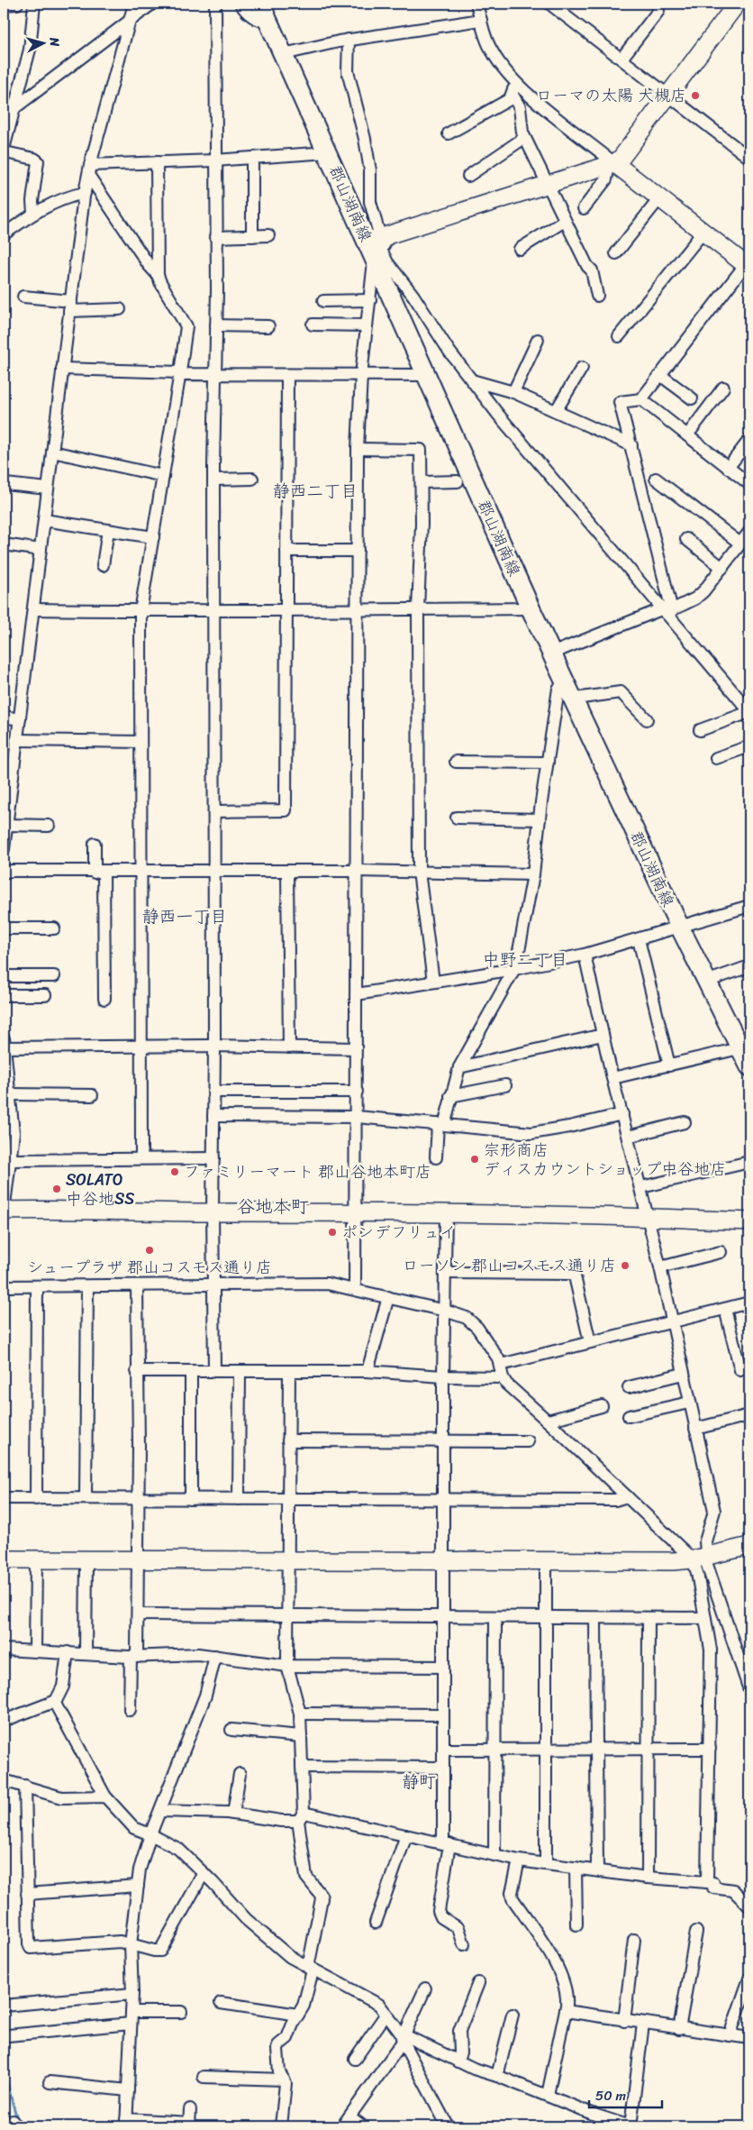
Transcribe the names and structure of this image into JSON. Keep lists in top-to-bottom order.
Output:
{
  "streets": {
    "main road": ["郡山湖南線"]
  },
  "districts": [
    "静西二丁目",
    "静西一丁目",
    "中野二丁目",
    "谷地本町",
    "静町"
  ],
  "places": [
    "ローマの太陽 大槻店",
    "宗形商店 ディスカウントショップ中谷地店",
    "ファミリーマート 郡山谷地本町店",
    "SOLATO 中谷地SS",
    "ポンデフリュイ",
    "シュープラザ 郡山コスモス通り店",
    "ローソン 郡山コスモス通り店"
  ],
  "scale_bar": "50 m",
  "north": "right"
}
